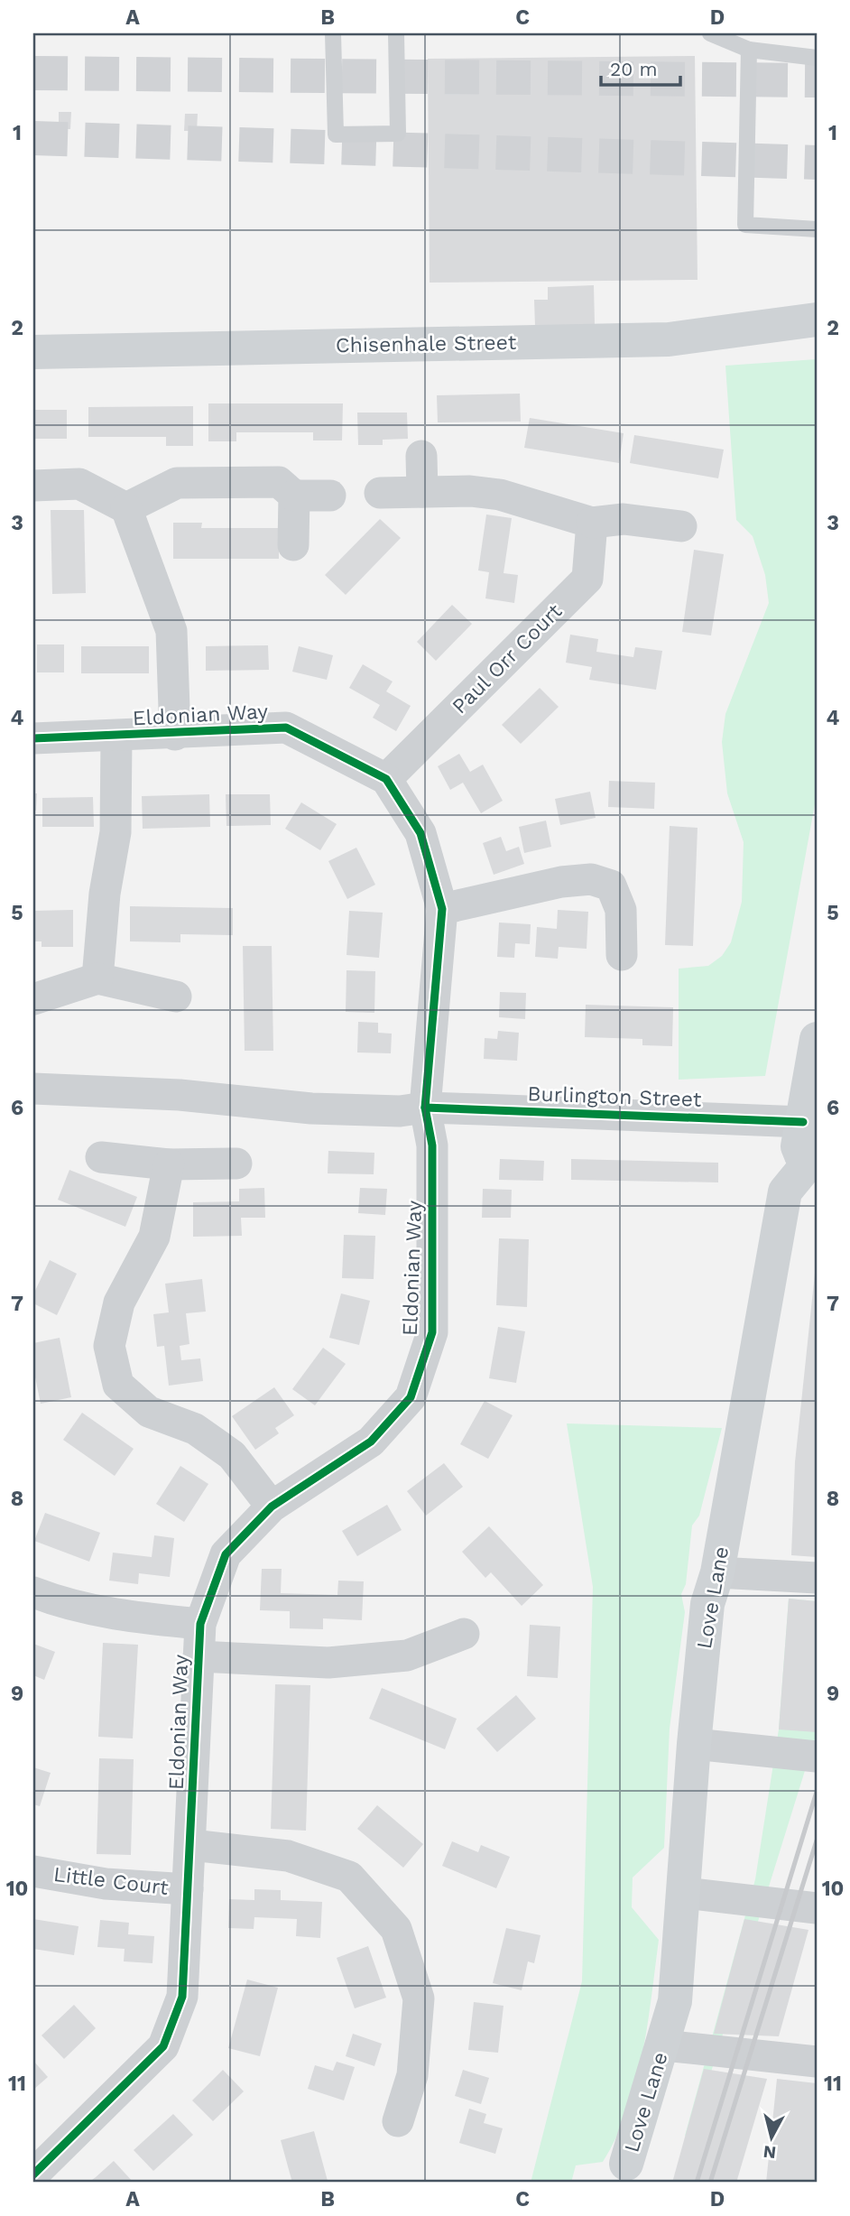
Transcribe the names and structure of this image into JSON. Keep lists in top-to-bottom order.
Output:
{
  "streets": {
    "street": [
      "Chisenhale Street",
      "Paul Orr Court",
      "Eldonian Way",
      "Burlington Street",
      "Love Lane",
      "Little Court"
    ]
  },
  "crossings": [
    ["Paul Orr Court", "Eldonian Way"],
    ["Eldonian Way", "Burlington Street"],
    ["Eldonian Way", "Little Court"],
    ["Burlington Street", "Love Lane"]
  ],
  "scale_bar": "20 m",
  "north": "bottom",
  "grid": {
    "columns": [
      "A",
      "B",
      "C",
      "D"
    ],
    "rows": [
      "1",
      "2",
      "3",
      "4",
      "5",
      "6",
      "7",
      "8",
      "9",
      "10",
      "11"
    ]
  }
}
